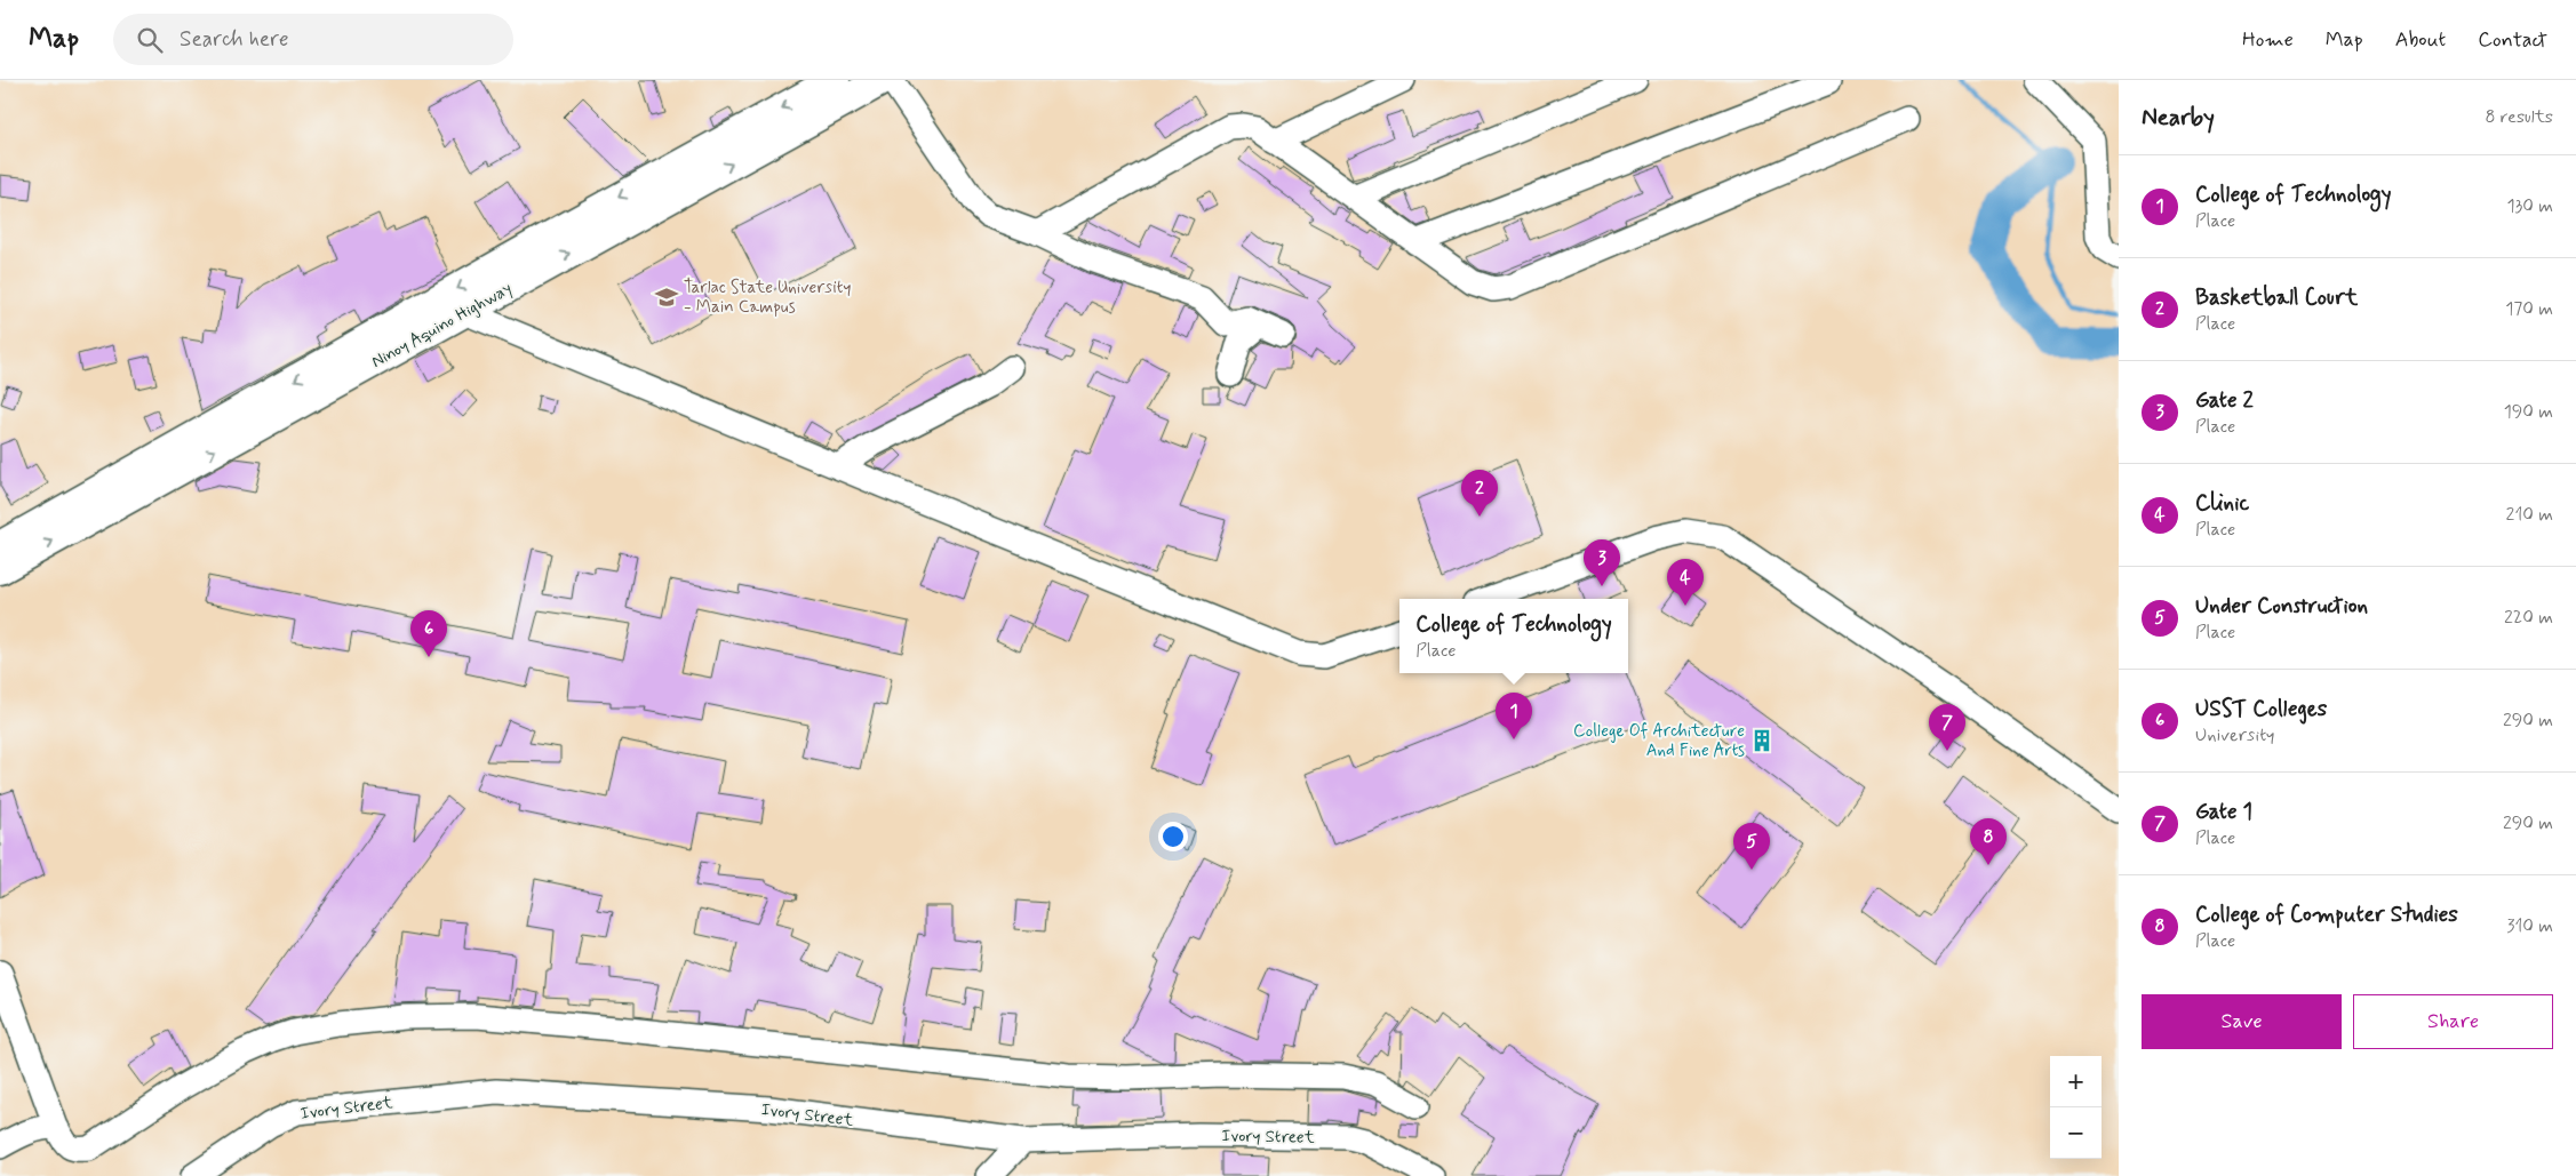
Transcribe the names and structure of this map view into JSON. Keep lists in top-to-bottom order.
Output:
{
  "streets": {
    "main road": ["Ninoy Aquino Highway"],
    "street": ["Ivory Street"]
  },
  "places": {
    "school or university": ["Tarlac State University - Main Campus"],
    "building": ["College Of Architecture And Fine Arts"]
  },
  "page": {
    "header": "Map",
    "search": "Search here",
    "nav": [
      "Home",
      "Map",
      "About",
      "Contact"
    ],
    "heading": ["Nearby", "8 results"],
    "list": [
      {
        "mark": "1",
        "name": "College of Technology",
        "note": "Place",
        "value": "130 m"
      },
      {
        "mark": "2",
        "name": "Basketball Court",
        "note": "Place",
        "value": "170 m"
      },
      {
        "mark": "3",
        "name": "Gate 2",
        "note": "Place",
        "value": "190 m"
      },
      {
        "mark": "4",
        "name": "Clinic",
        "note": "Place",
        "value": "210 m"
      },
      {
        "mark": "5",
        "name": "Under Construction",
        "note": "Place",
        "value": "220 m"
      },
      {
        "mark": "6",
        "name": "USST Colleges",
        "note": "University",
        "value": "290 m"
      },
      {
        "mark": "7",
        "name": "Gate 1",
        "note": "Place",
        "value": "290 m"
      },
      {
        "mark": "8",
        "name": "College of Computer Studies",
        "note": "Place",
        "value": "310 m"
      }
    ],
    "pins": [
      "2",
      "3",
      "4",
      "6",
      "1",
      "7",
      "8",
      "5"
    ],
    "popup": ["College of Technology", "Place"],
    "buttons": ["Save", "Share"],
    "map_buttons": ["+", "−"]
  }
}
